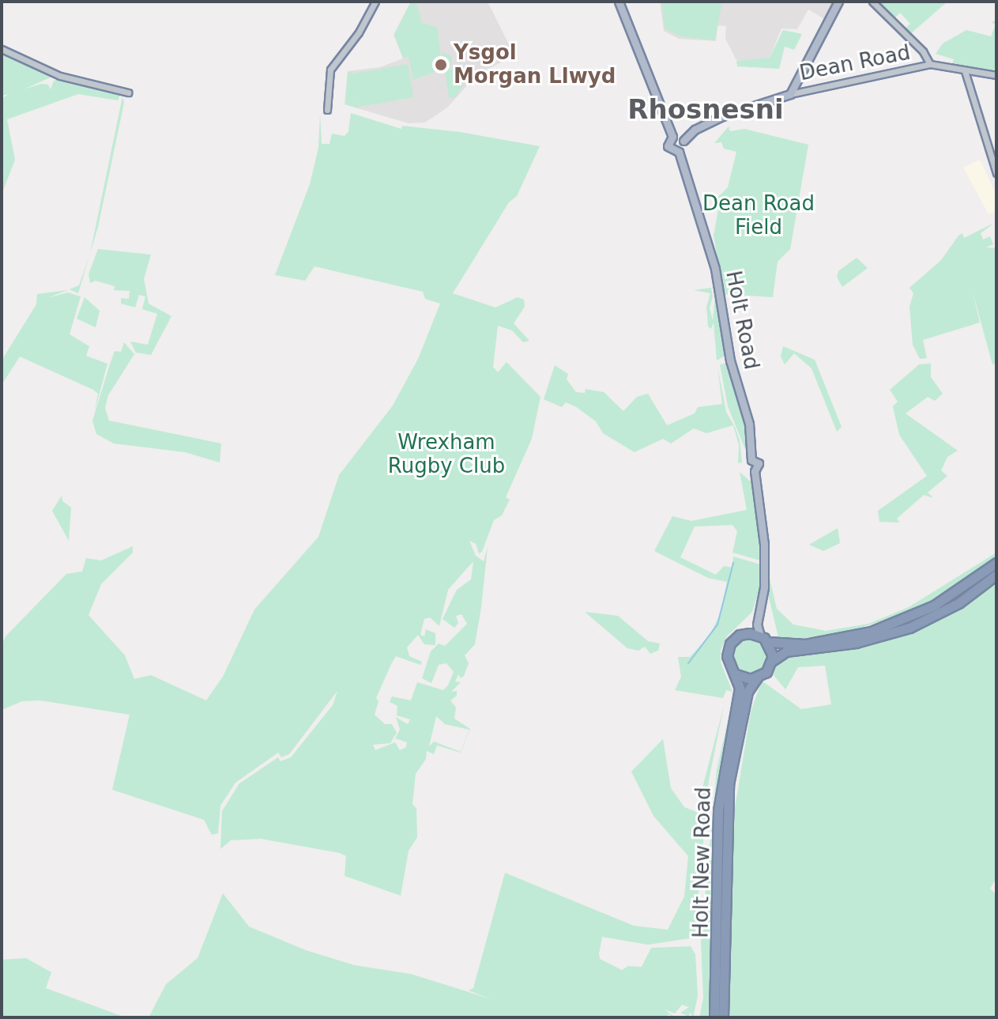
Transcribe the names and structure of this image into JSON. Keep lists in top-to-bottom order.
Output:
{
  "streets": {
    "highway": ["Holt New Road"],
    "main road": ["Dean Road", "Holt Road"]
  },
  "districts": ["Rhosnesni"],
  "parks": ["Dean Road Field", "Wrexham Rugby Club"],
  "places": ["Ysgol Morgan Llwyd"]
}
